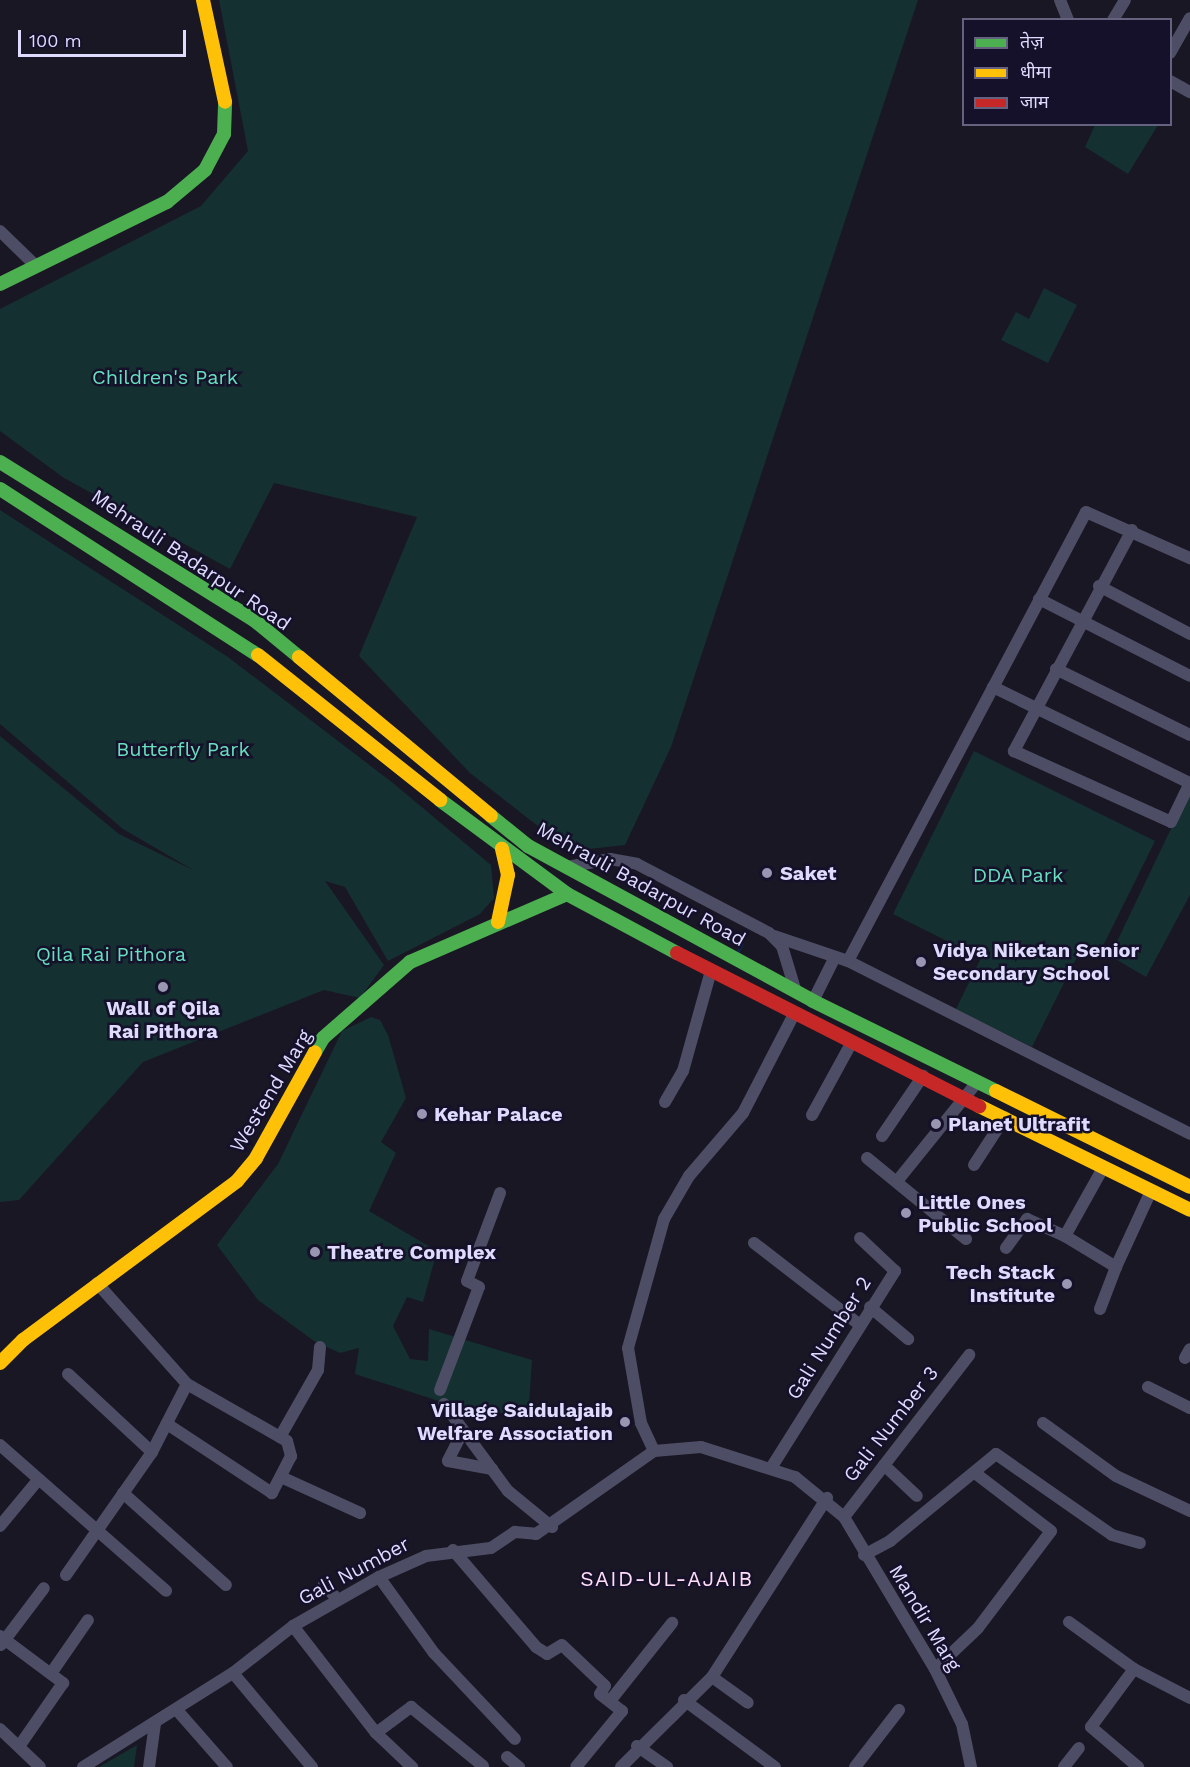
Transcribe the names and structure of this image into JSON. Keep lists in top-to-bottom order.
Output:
{
  "streets": {
    "main road": ["Mehrauli Badarpur Road", "Westend Marg"],
    "street": [
      "Gali Number 2",
      "Gali Number 3",
      "Gali Number",
      "Mandir Marg"
    ]
  },
  "crossings": [
    ["Mehrauli Badarpur Road", "Westend Marg"],
    ["Gali Number 3", "Mandir Marg"]
  ],
  "districts": ["SAID-UL-AJAIB"],
  "parks": [
    "Children's Park",
    "Butterfly Park",
    "DDA Park",
    "Qila Rai Pithora"
  ],
  "places": [
    "Saket",
    "Vidya Niketan Senior Secondary School",
    "Wall of Qila Rai Pithora",
    "Kehar Palace",
    "Planet Ultrafit",
    "Little Ones Public School",
    "Theatre Complex",
    "Tech Stack Institute",
    "Village Saidulajaib Welfare Association"
  ],
  "legend": ["तेज़", "धीमा", "जाम"],
  "scale_bar": "100 m"
}
